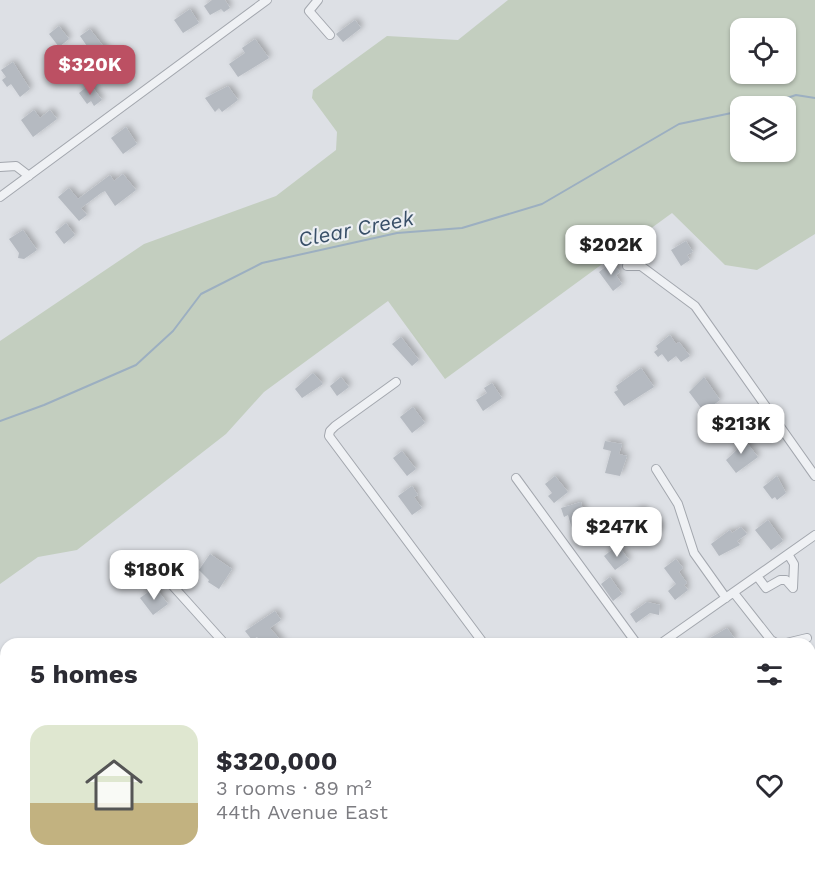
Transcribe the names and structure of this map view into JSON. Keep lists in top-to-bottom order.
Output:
{
  "water": ["Clear Creek"],
  "page": {
    "price": [
      "$320K",
      "$202K",
      "$213K",
      "$247K",
      "$180K"
    ],
    "heading": "5 homes",
    "list": [
      {
        "name": "$320,000",
        "note": "3 rooms · 89 m² · 44th Avenue East"
      }
    ]
  }
}
